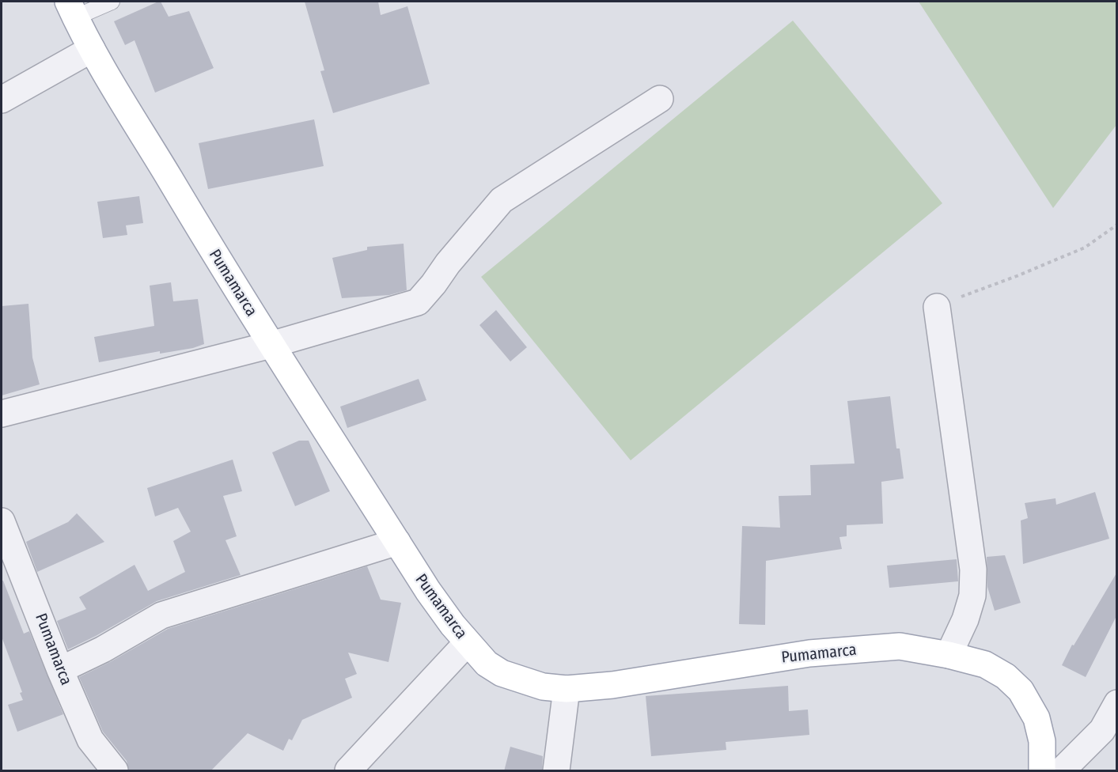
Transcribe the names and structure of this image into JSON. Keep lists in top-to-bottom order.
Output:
{
  "streets": {
    "main road": ["Pumamarca"]
  }
}
